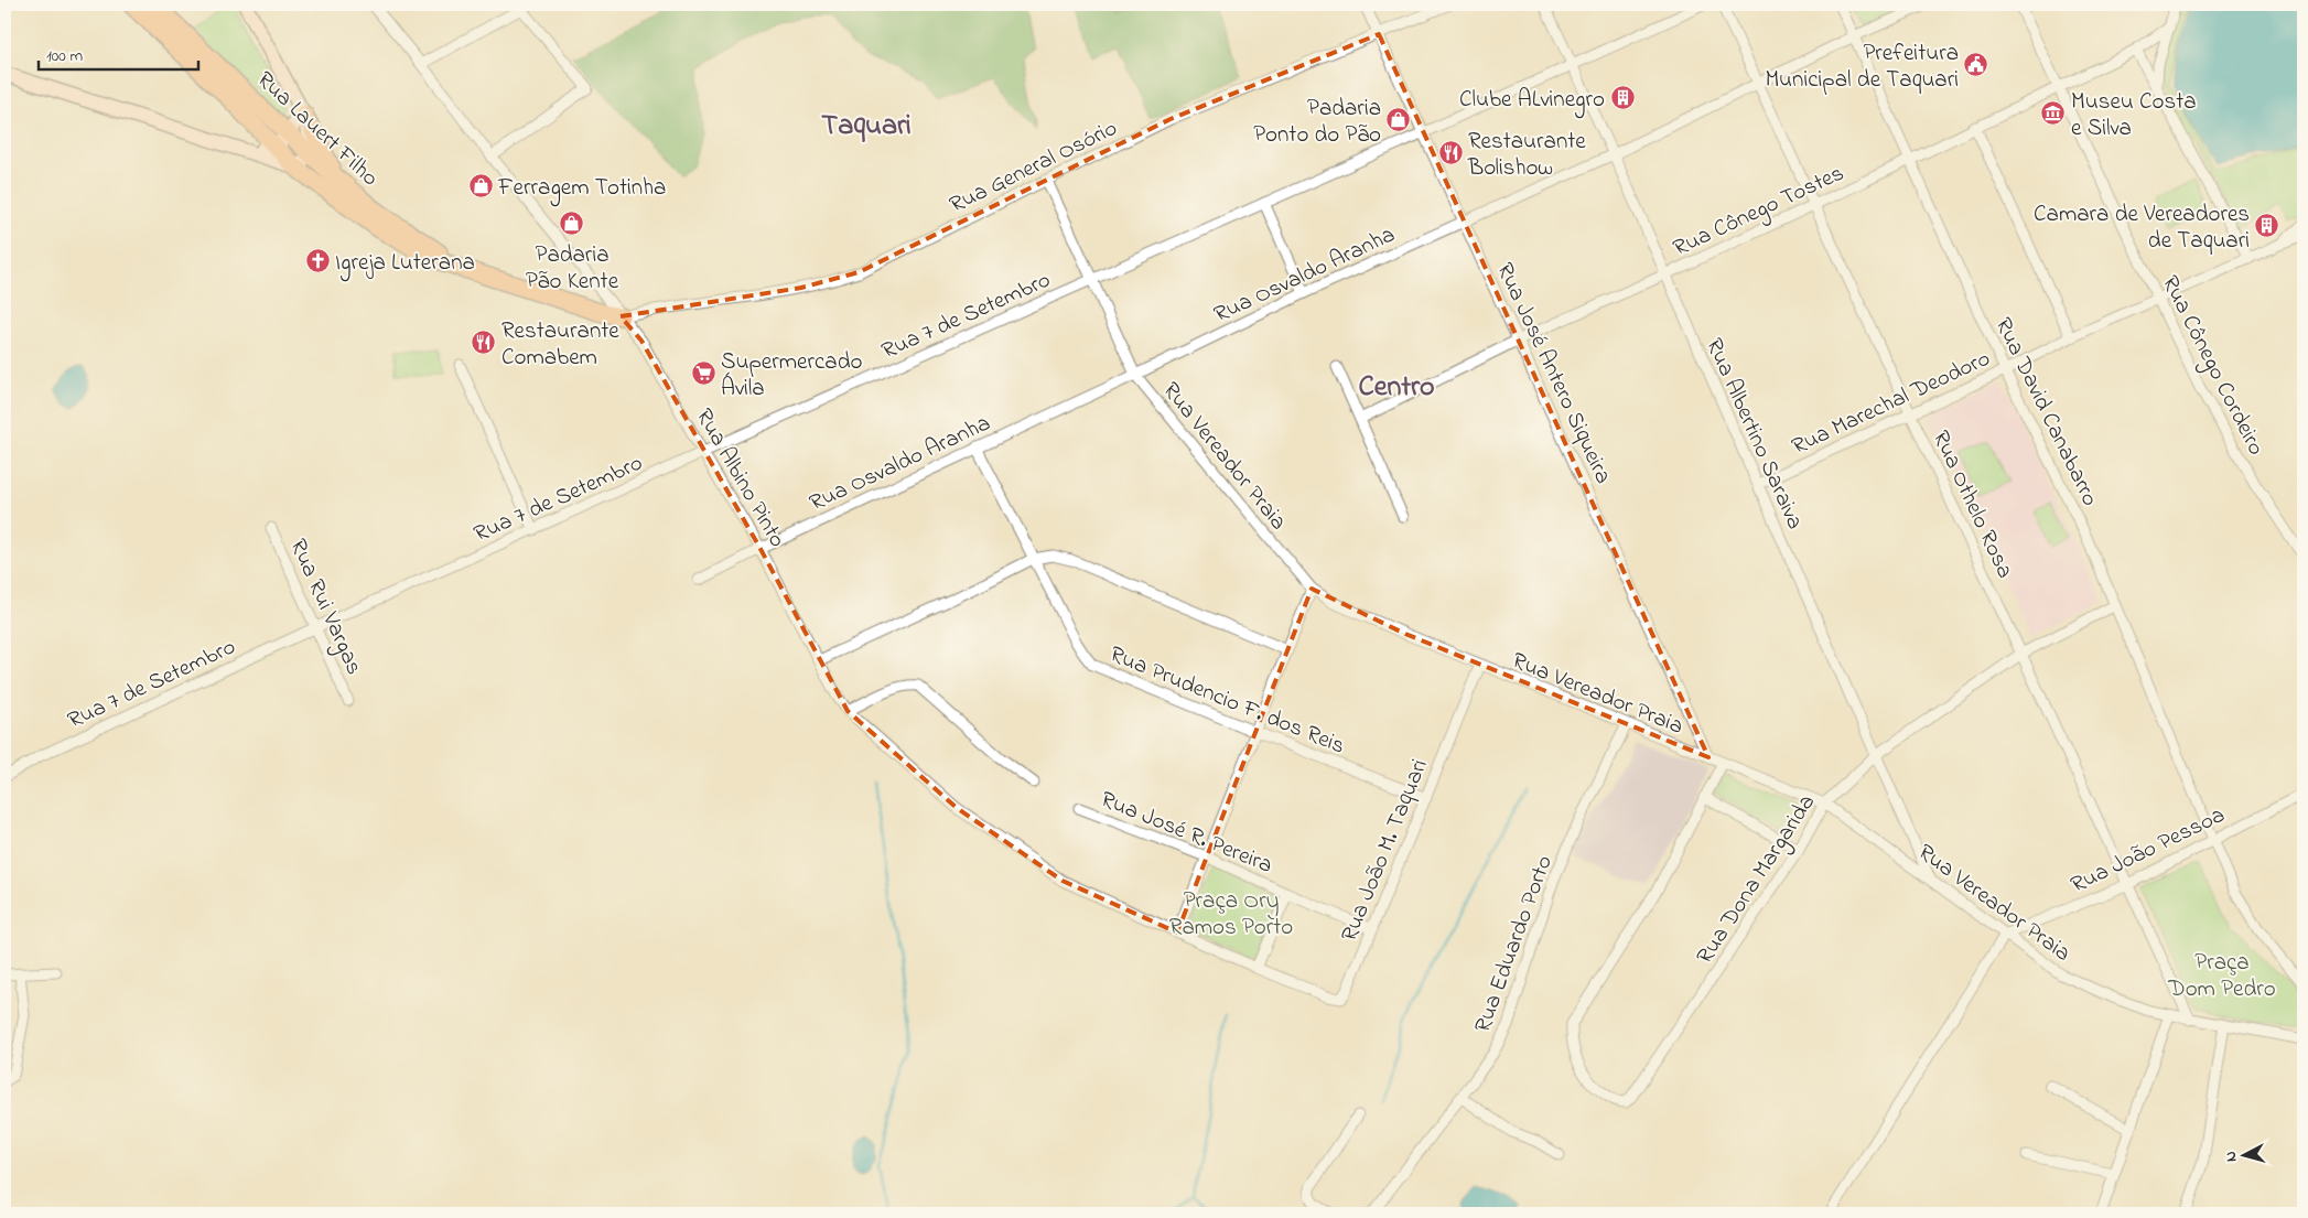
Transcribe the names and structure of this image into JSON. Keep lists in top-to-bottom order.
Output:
{
  "streets": {
    "main road": ["Rua Lauert Filho"],
    "street": [
      "Rua General Osório",
      "Rua Cônego Tostes",
      "Rua Osvaldo Aranha",
      "Rua 7 de Setembro",
      "Rua Cônego Cordeiro",
      "Rua José Antero Siqueira",
      "Rua Marechal Deodoro",
      "Rua David Canabarro",
      "Rua Albertino Saraiva",
      "Rua Vereador Praia",
      "Rua Albino Pinto",
      "Rua Othelo Rosa",
      "Rua Rui Vargas",
      "Rua Prudencio F. dos Reis",
      "Rua José R. Pereira",
      "Rua João Pessoa",
      "Rua João M. Taquari",
      "Rua Dona Margarida",
      "Rua Eduardo Porto"
    ]
  },
  "crossings": [
    ["Rua Lauert Filho", "Rua General Osório"],
    ["Rua Lauert Filho", "Rua Albino Pinto"],
    ["Rua General Osório", "Rua José Antero Siqueira"],
    ["Rua General Osório", "Rua Vereador Praia"],
    ["Rua General Osório", "Rua Albino Pinto"],
    ["Rua Cônego Tostes", "Rua Cônego Cordeiro"],
    ["Rua Cônego Tostes", "Rua José Antero Siqueira"],
    ["Rua Cônego Tostes", "Rua David Canabarro"],
    ["Rua Cônego Tostes", "Rua Albertino Saraiva"],
    ["Rua Cônego Tostes", "Rua Othelo Rosa"],
    ["Rua Osvaldo Aranha", "Rua José Antero Siqueira"],
    ["Rua Osvaldo Aranha", "Rua David Canabarro"],
    ["Rua Osvaldo Aranha", "Rua Albertino Saraiva"],
    ["Rua Osvaldo Aranha", "Rua Vereador Praia"],
    ["Rua Osvaldo Aranha", "Rua Albino Pinto"],
    ["Rua Osvaldo Aranha", "Rua Othelo Rosa"],
    ["Rua Osvaldo Aranha", "Rua Prudencio F. dos Reis"],
    ["Rua 7 de Setembro", "Rua José Antero Siqueira"],
    ["Rua 7 de Setembro", "Rua Albertino Saraiva"],
    ["Rua 7 de Setembro", "Rua Vereador Praia"],
    ["Rua 7 de Setembro", "Rua Albino Pinto"],
    ["Rua 7 de Setembro", "Rua Rui Vargas"],
    ["Rua Cônego Cordeiro", "Rua Marechal Deodoro"],
    ["Rua José Antero Siqueira", "Rua Vereador Praia"],
    ["Rua Marechal Deodoro", "Rua David Canabarro"],
    ["Rua Marechal Deodoro", "Rua Albertino Saraiva"],
    ["Rua Marechal Deodoro", "Rua Othelo Rosa"],
    ["Rua David Canabarro", "Rua João Pessoa"],
    ["Rua David Canabarro", "Rua Dona Margarida"],
    ["Rua Albertino Saraiva", "Rua Vereador Praia"],
    ["Rua Albertino Saraiva", "Rua Dona Margarida"],
    ["Rua Vereador Praia", "Rua Othelo Rosa"],
    ["Rua Vereador Praia", "Rua João Pessoa"],
    ["Rua Vereador Praia", "Rua João M. Taquari"],
    ["Rua Vereador Praia", "Rua Dona Margarida"],
    ["Rua Vereador Praia", "Rua Eduardo Porto"],
    ["Rua Albino Pinto", "Rua João M. Taquari"],
    ["Rua Othelo Rosa", "Rua João Pessoa"],
    ["Rua Othelo Rosa", "Rua Dona Margarida"],
    ["Rua Prudencio F. dos Reis", "Rua João M. Taquari"],
    ["Rua José R. Pereira", "Rua João M. Taquari"]
  ],
  "districts": ["Taquari", "Centro"],
  "parks": ["Praça Ory Ramos Porto", "Praça Dom Pedro"],
  "places": {
    "public building": ["Prefeitura Municipal de Taquari"],
    "building": ["Clube ALvinegro", "Camara de Vereadores de Taquari"],
    "museum": ["Museu Costa e Silva"],
    "shop": ["Padaria Ponto do Pão", "Ferragem Totinha", "Padaria Pão Kente"],
    "restaurant": ["Restaurante Bolishow", "Restaurante Comabem"],
    "church": ["Igreja Luterana"],
    "supermarket": ["Supermercado Ávila"]
  },
  "scale_bar": "100 m",
  "north": "left"
}
